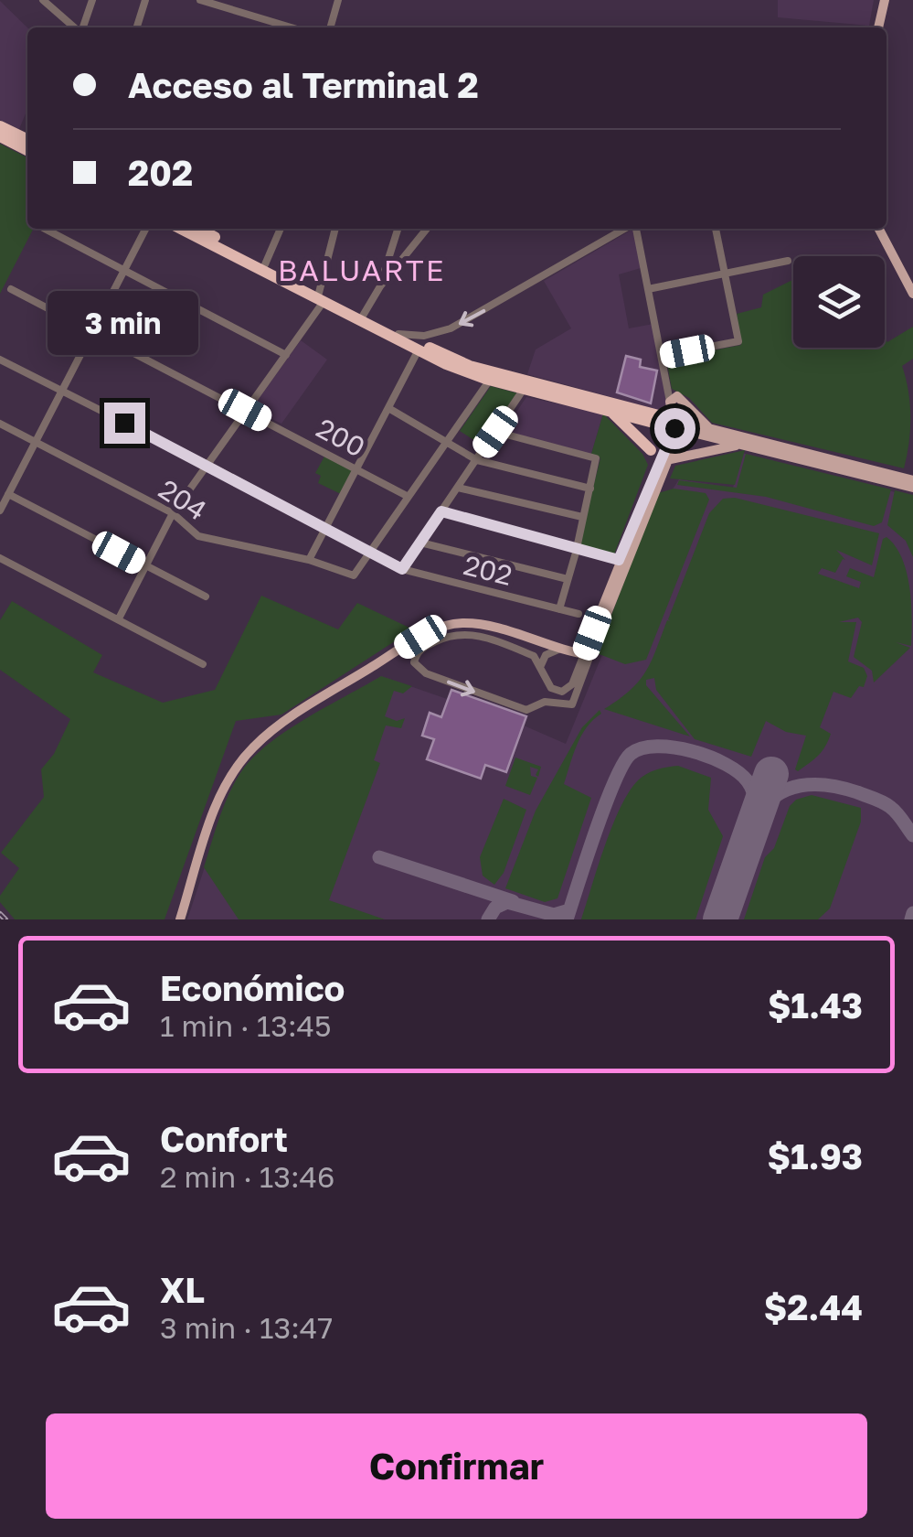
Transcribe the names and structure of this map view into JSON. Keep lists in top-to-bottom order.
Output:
{
  "streets": {
    "street": ["200", "204", "202"]
  },
  "crossings": [
    ["204", "202"]
  ],
  "districts": ["BALUARTE"],
  "page": {
    "banner": ["Acceso al Terminal 2", "202"],
    "bubble": "3 min",
    "list": [
      {
        "name": "Económico",
        "note": "1 min · 13:45",
        "value": "$1.43"
      },
      {
        "name": "Confort",
        "note": "2 min · 13:46",
        "value": "$1.93"
      },
      {
        "name": "XL",
        "note": "3 min · 13:47",
        "value": "$2.44"
      }
    ],
    "buttons": "Confirmar"
  }
}
